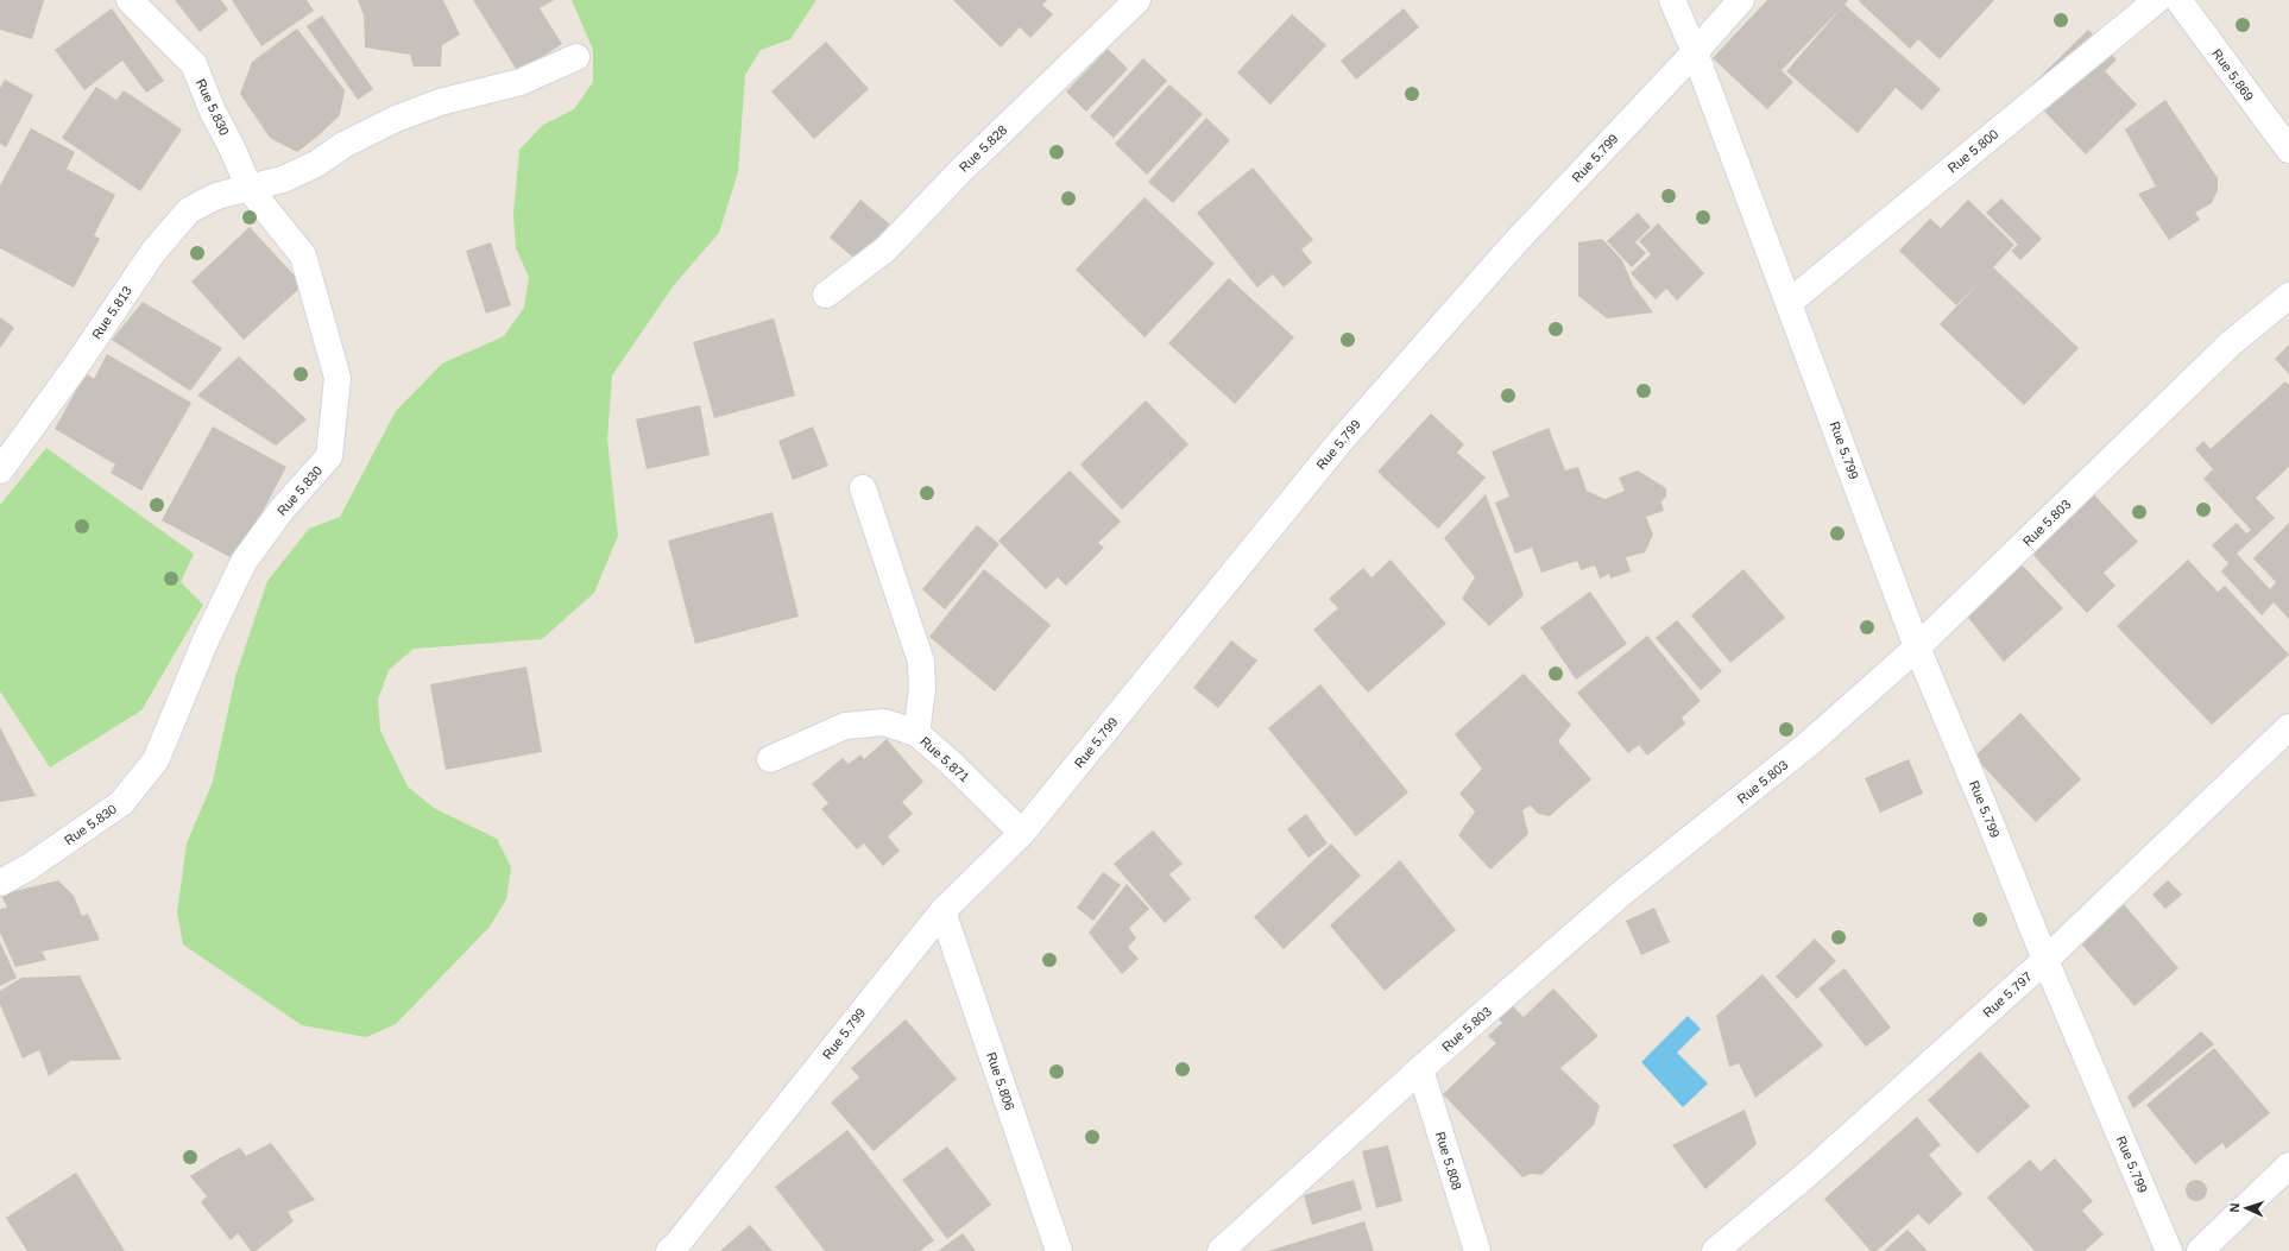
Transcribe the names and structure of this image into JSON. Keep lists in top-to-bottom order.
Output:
{
  "streets": {
    "street": [
      "Rue 5.869",
      "Rue 5.830",
      "Rue 5.828",
      "Rue 5.800",
      "Rue 5.799",
      "Rue 5.813",
      "Rue 5.803",
      "Rue 5.871",
      "Rue 5.797",
      "Rue 5.806",
      "Rue 5.808"
    ]
  },
  "crossings": [
    ["Rue 5.830", "Rue 5.813"],
    ["Rue 5.800", "Rue 5.799"],
    ["Rue 5.799", "Rue 5.803"],
    ["Rue 5.799", "Rue 5.871"],
    ["Rue 5.799", "Rue 5.797"],
    ["Rue 5.799", "Rue 5.806"],
    ["Rue 5.803", "Rue 5.808"]
  ],
  "north": "left"
}
